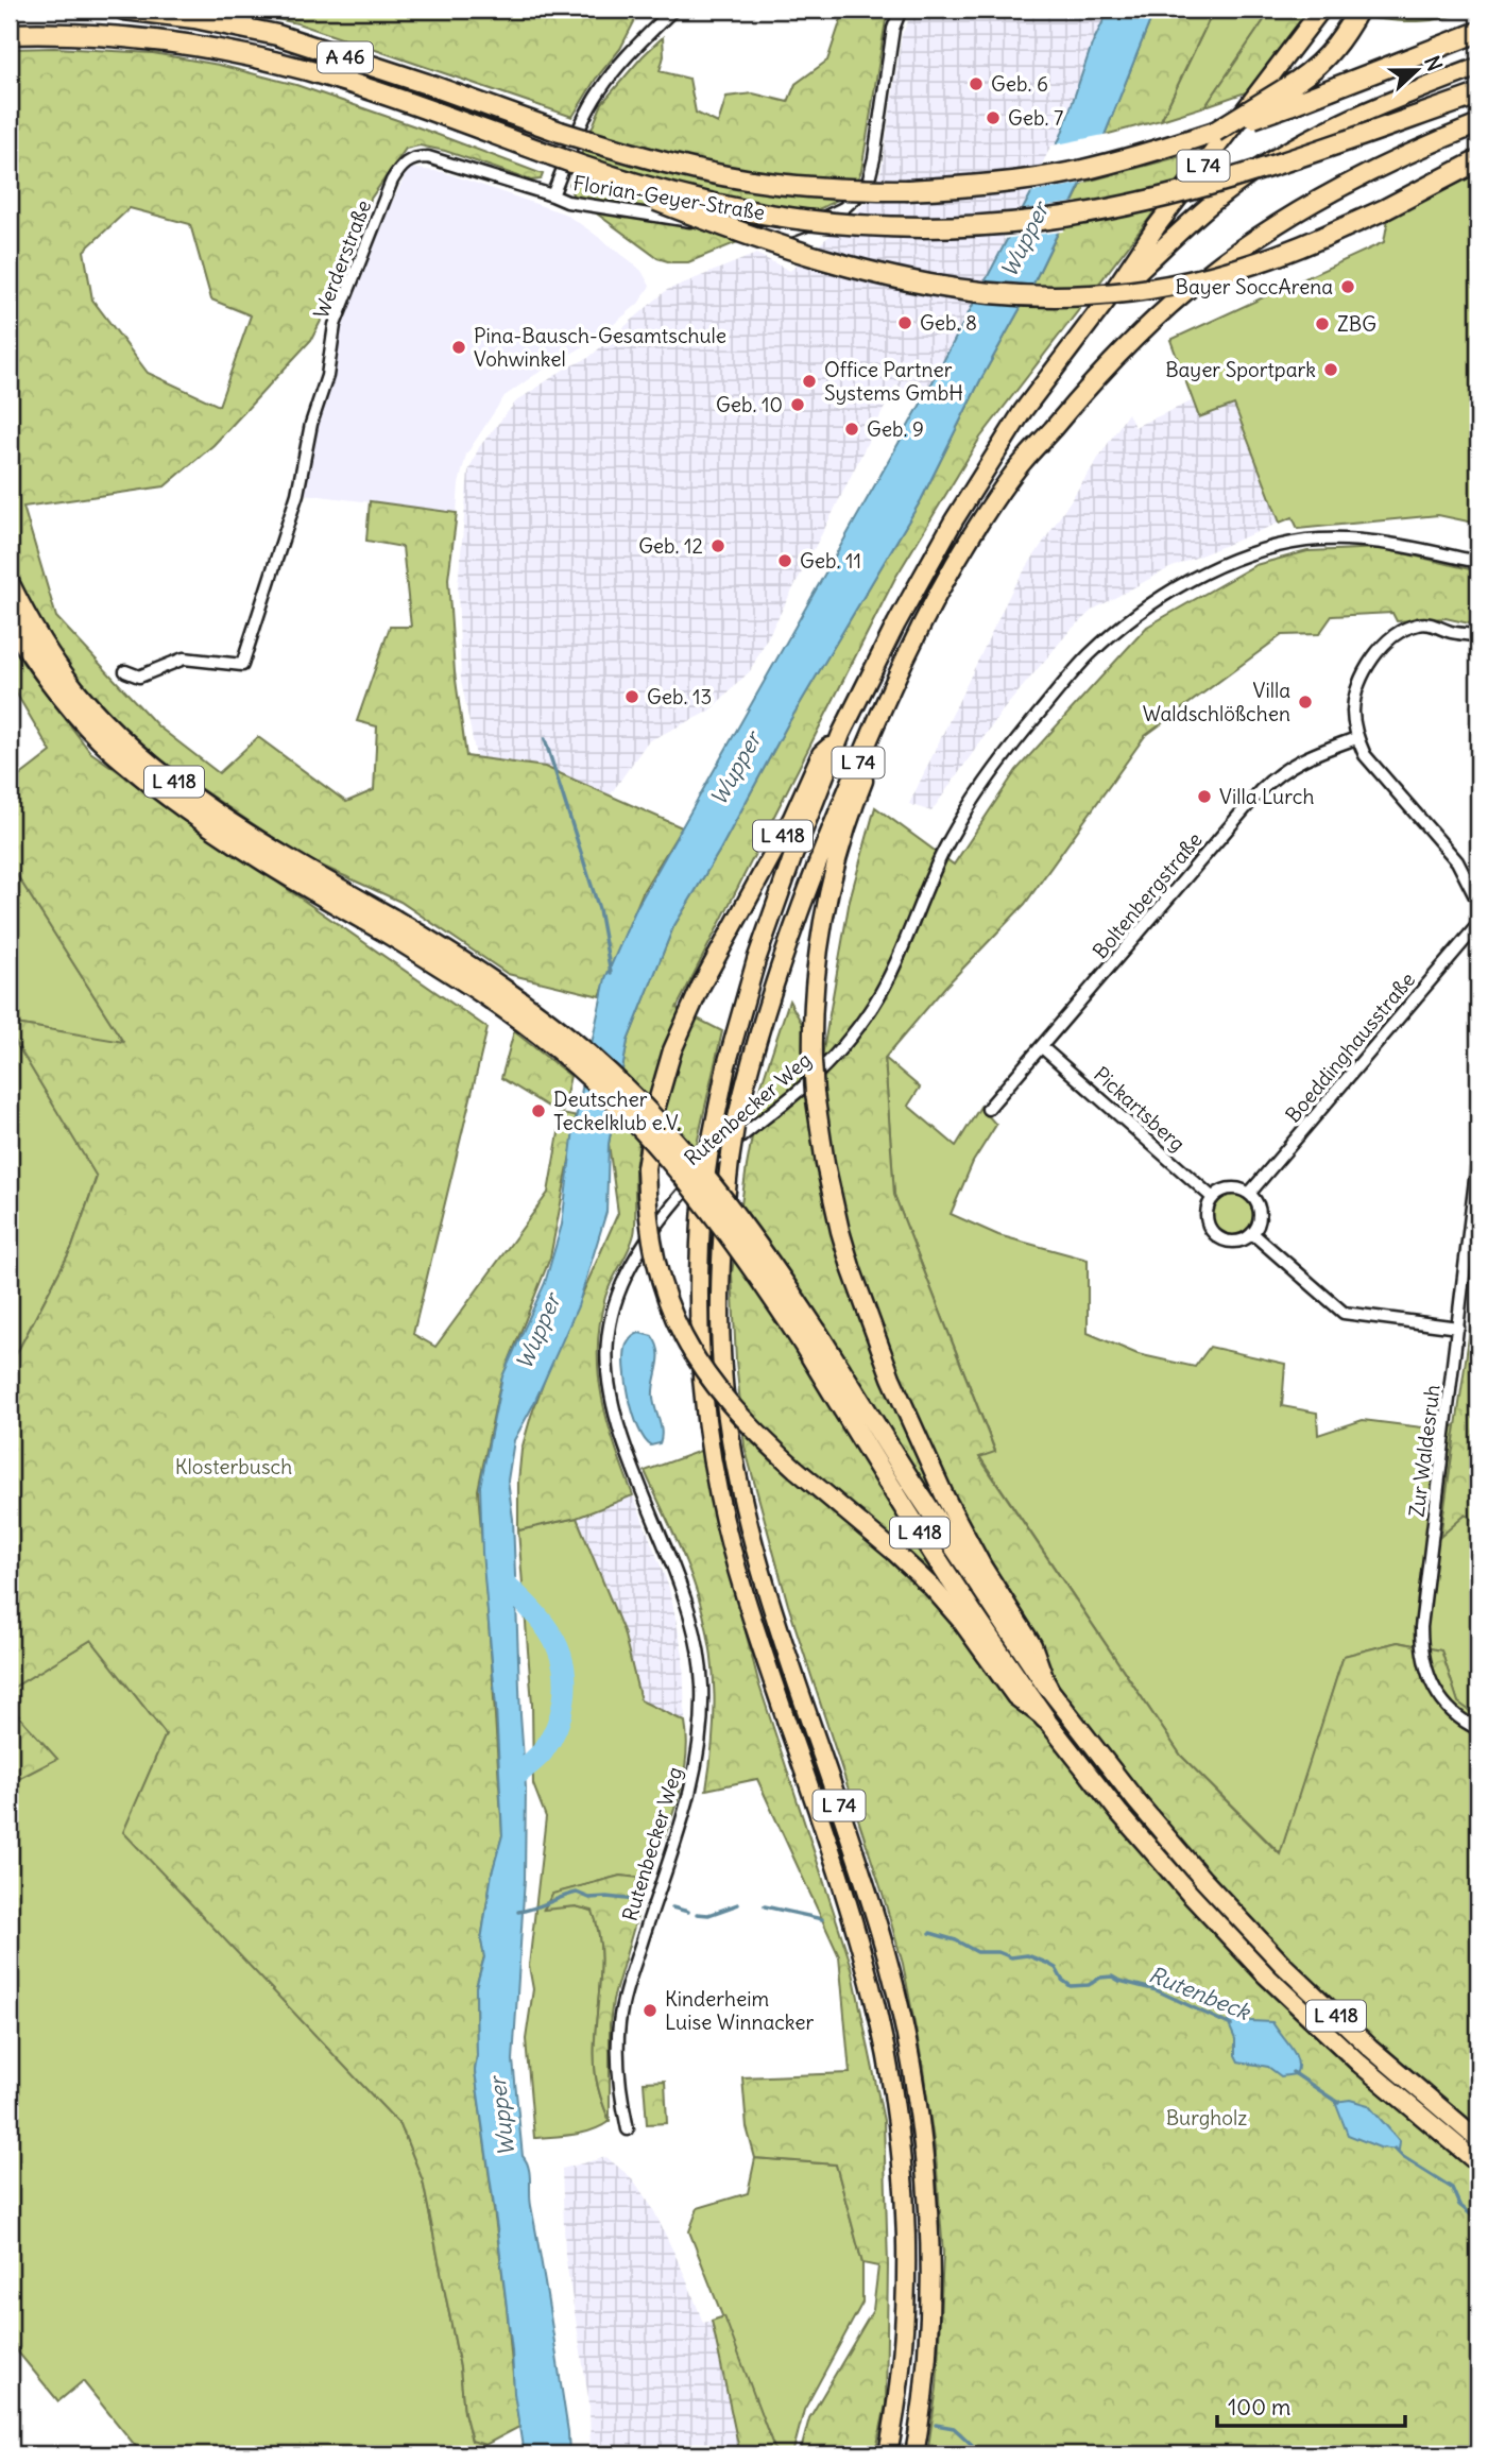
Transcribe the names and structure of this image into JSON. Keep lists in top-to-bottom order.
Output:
{
  "streets": {
    "highway": ["A 46", "L 74", "L 418"],
    "street": [
      "Florian-Geyer-Straße",
      "Werderstraße",
      "Boltenbergstraße",
      "Boeddinghausstraße",
      "Rutenbecker Weg",
      "Pickartsberg",
      "Zur Waldesruh"
    ]
  },
  "crossings": [
    ["L 74", "L 418"],
    ["Florian-Geyer-Straße", "Werderstraße"],
    ["Boltenbergstraße", "Pickartsberg"],
    ["Boeddinghausstraße", "Pickartsberg"]
  ],
  "water": ["Wupper", "Rutenbeck"],
  "parks": ["Klosterbusch", "Burgholz"],
  "places": [
    "Geb. 6",
    "Geb. 7",
    "Bayer SoccArena",
    "Geb. 8",
    "ZBG",
    "Pina-Bausch-Gesamtschule Vohwinkel",
    "Bayer Sportpark",
    "Office Partner Systems GmbH",
    "Geb. 10",
    "Geb. 9",
    "Geb. 12",
    "Geb. 11",
    "Geb. 13",
    "Villa Waldschlößchen",
    "Villa Lurch",
    "Deutscher Teckelklub e.V.",
    "Kinderheim Luise Winnacker"
  ],
  "scale_bar": "100 m",
  "north": "right"
}
